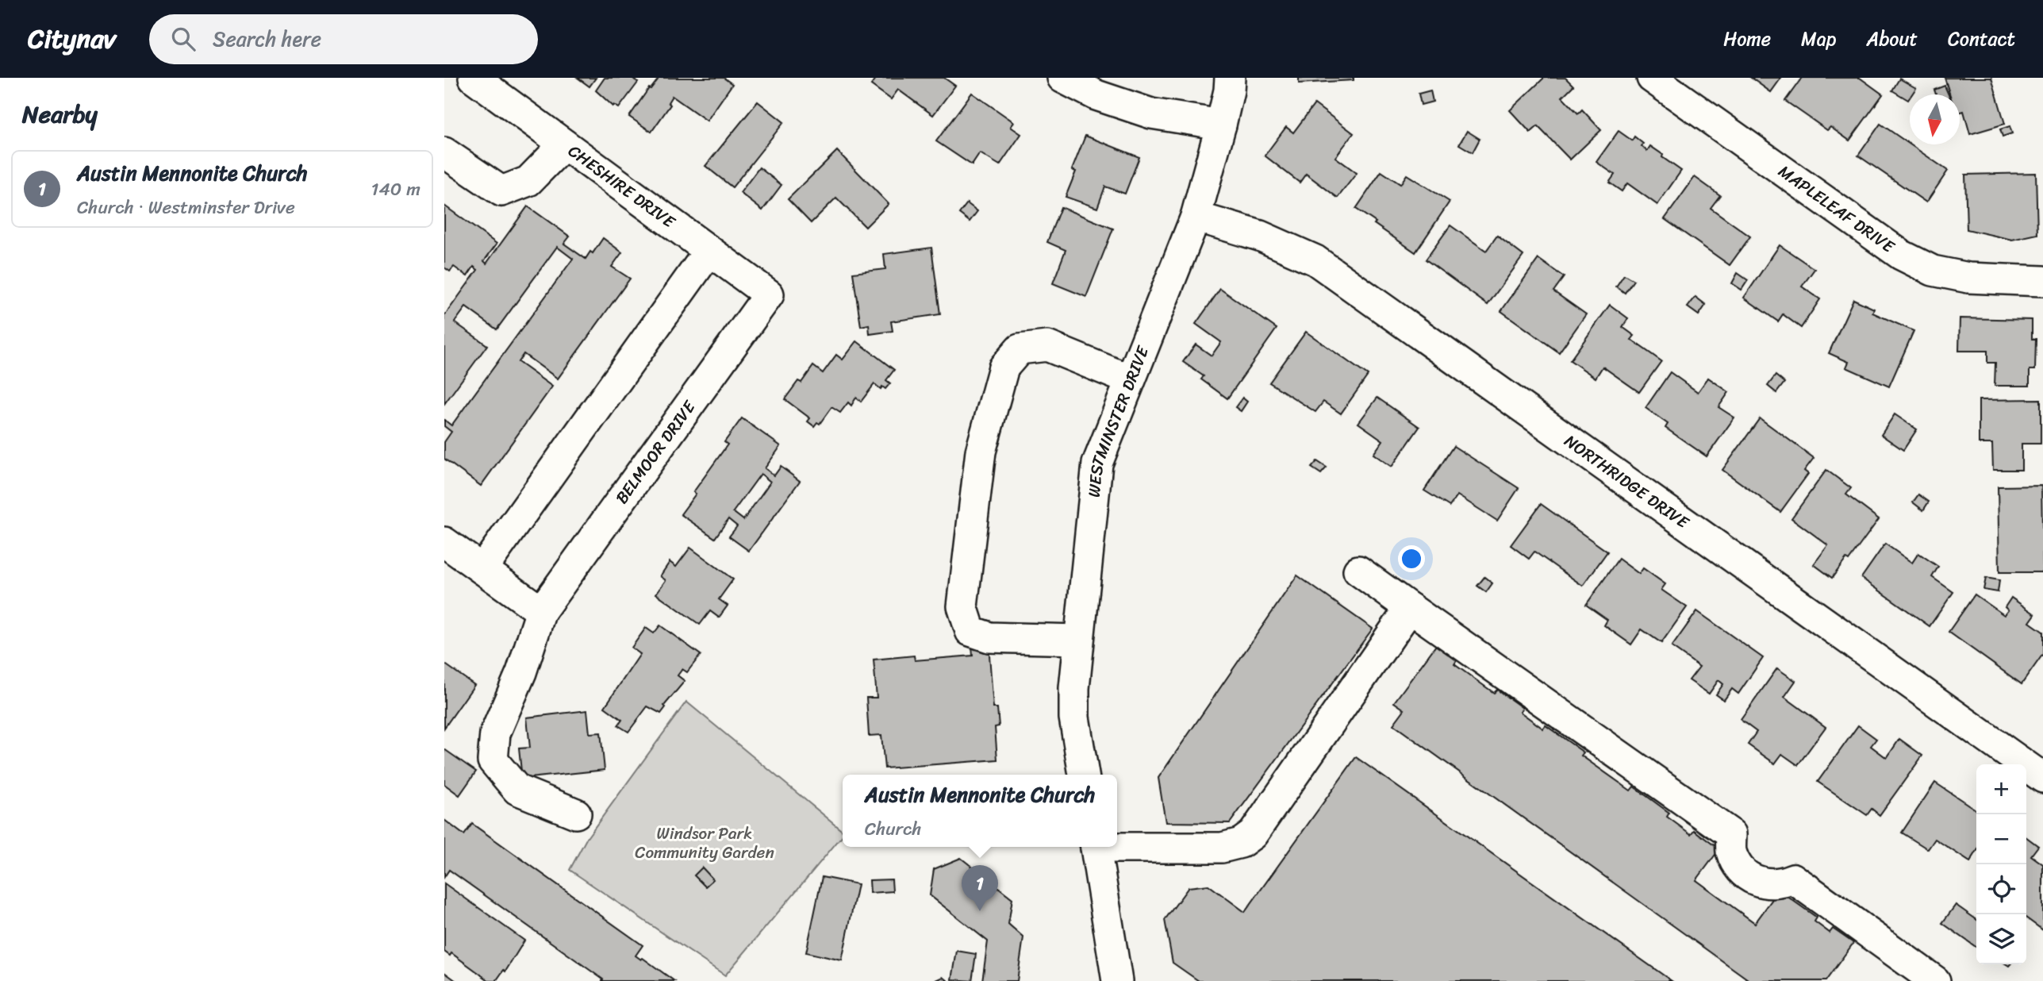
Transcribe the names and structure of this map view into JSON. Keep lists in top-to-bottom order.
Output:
{
  "streets": {
    "street": [
      "CHESHIRE DRIVE",
      "MAPLELEAF DRIVE",
      "WESTMINSTER DRIVE",
      "BELMOOR DRIVE",
      "NORTHRIDGE DRIVE"
    ]
  },
  "crossings": [
    ["CHESHIRE DRIVE", "BELMOOR DRIVE"],
    ["WESTMINSTER DRIVE", "NORTHRIDGE DRIVE"]
  ],
  "parks": ["Windsor Park Community Garden"],
  "north": "bottom",
  "page": {
    "header": "Citynav",
    "search": "Search here",
    "nav": [
      "Home",
      "Map",
      "About",
      "Contact"
    ],
    "heading": "Nearby",
    "list": [
      {
        "mark": "1",
        "name": "Austin Mennonite Church",
        "note": "Church · Westminster Drive",
        "value": "140 m"
      }
    ],
    "map_buttons": ["+", "−"],
    "popup": ["Austin Mennonite Church", "Church"],
    "pins": "1"
  }
}
